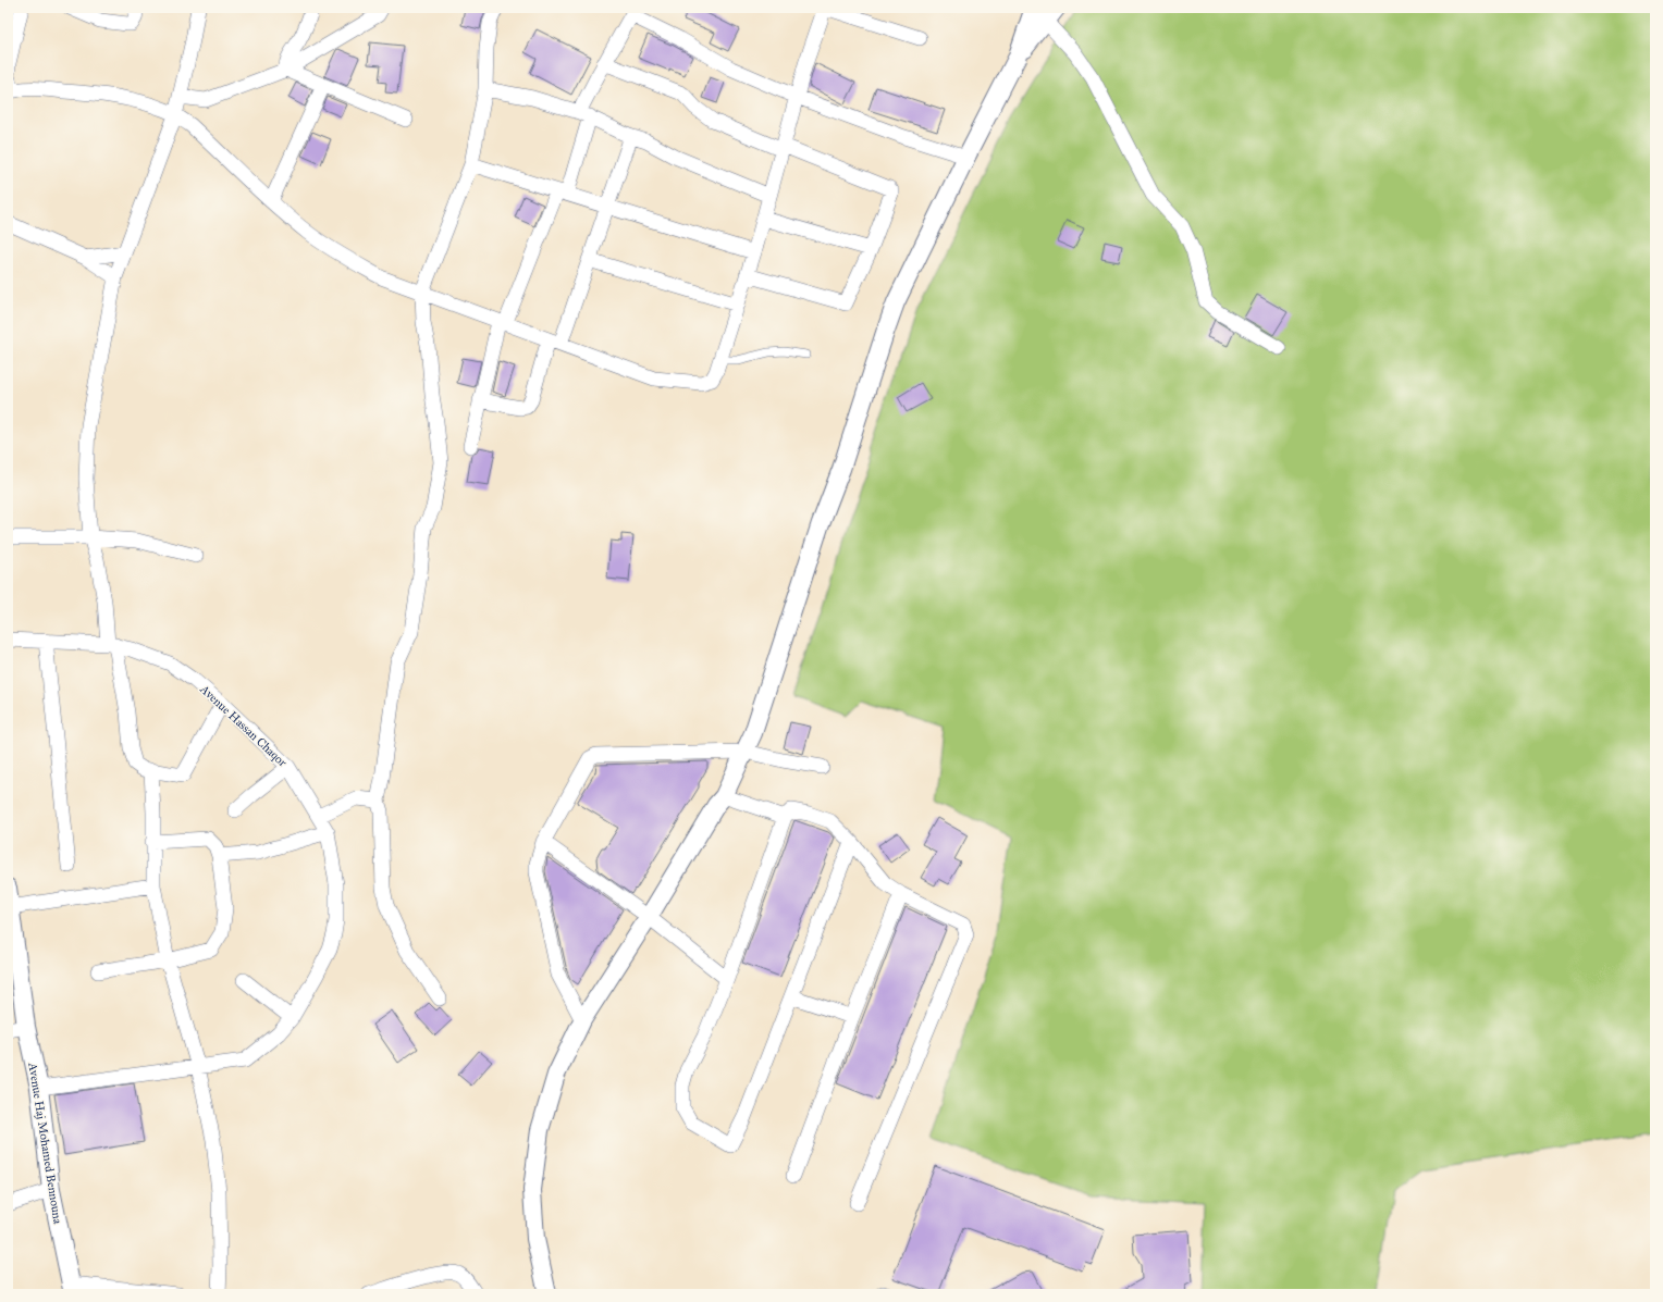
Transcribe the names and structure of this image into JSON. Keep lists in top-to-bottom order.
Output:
{
  "streets": {
    "street": ["Avenue Hassan Chaqor", "Avenue Haj Mohamed Bennouna"]
  },
  "crossings": [
    ["Avenue Hassan Chaqor", "Avenue Haj Mohamed Bennouna"]
  ]
}
